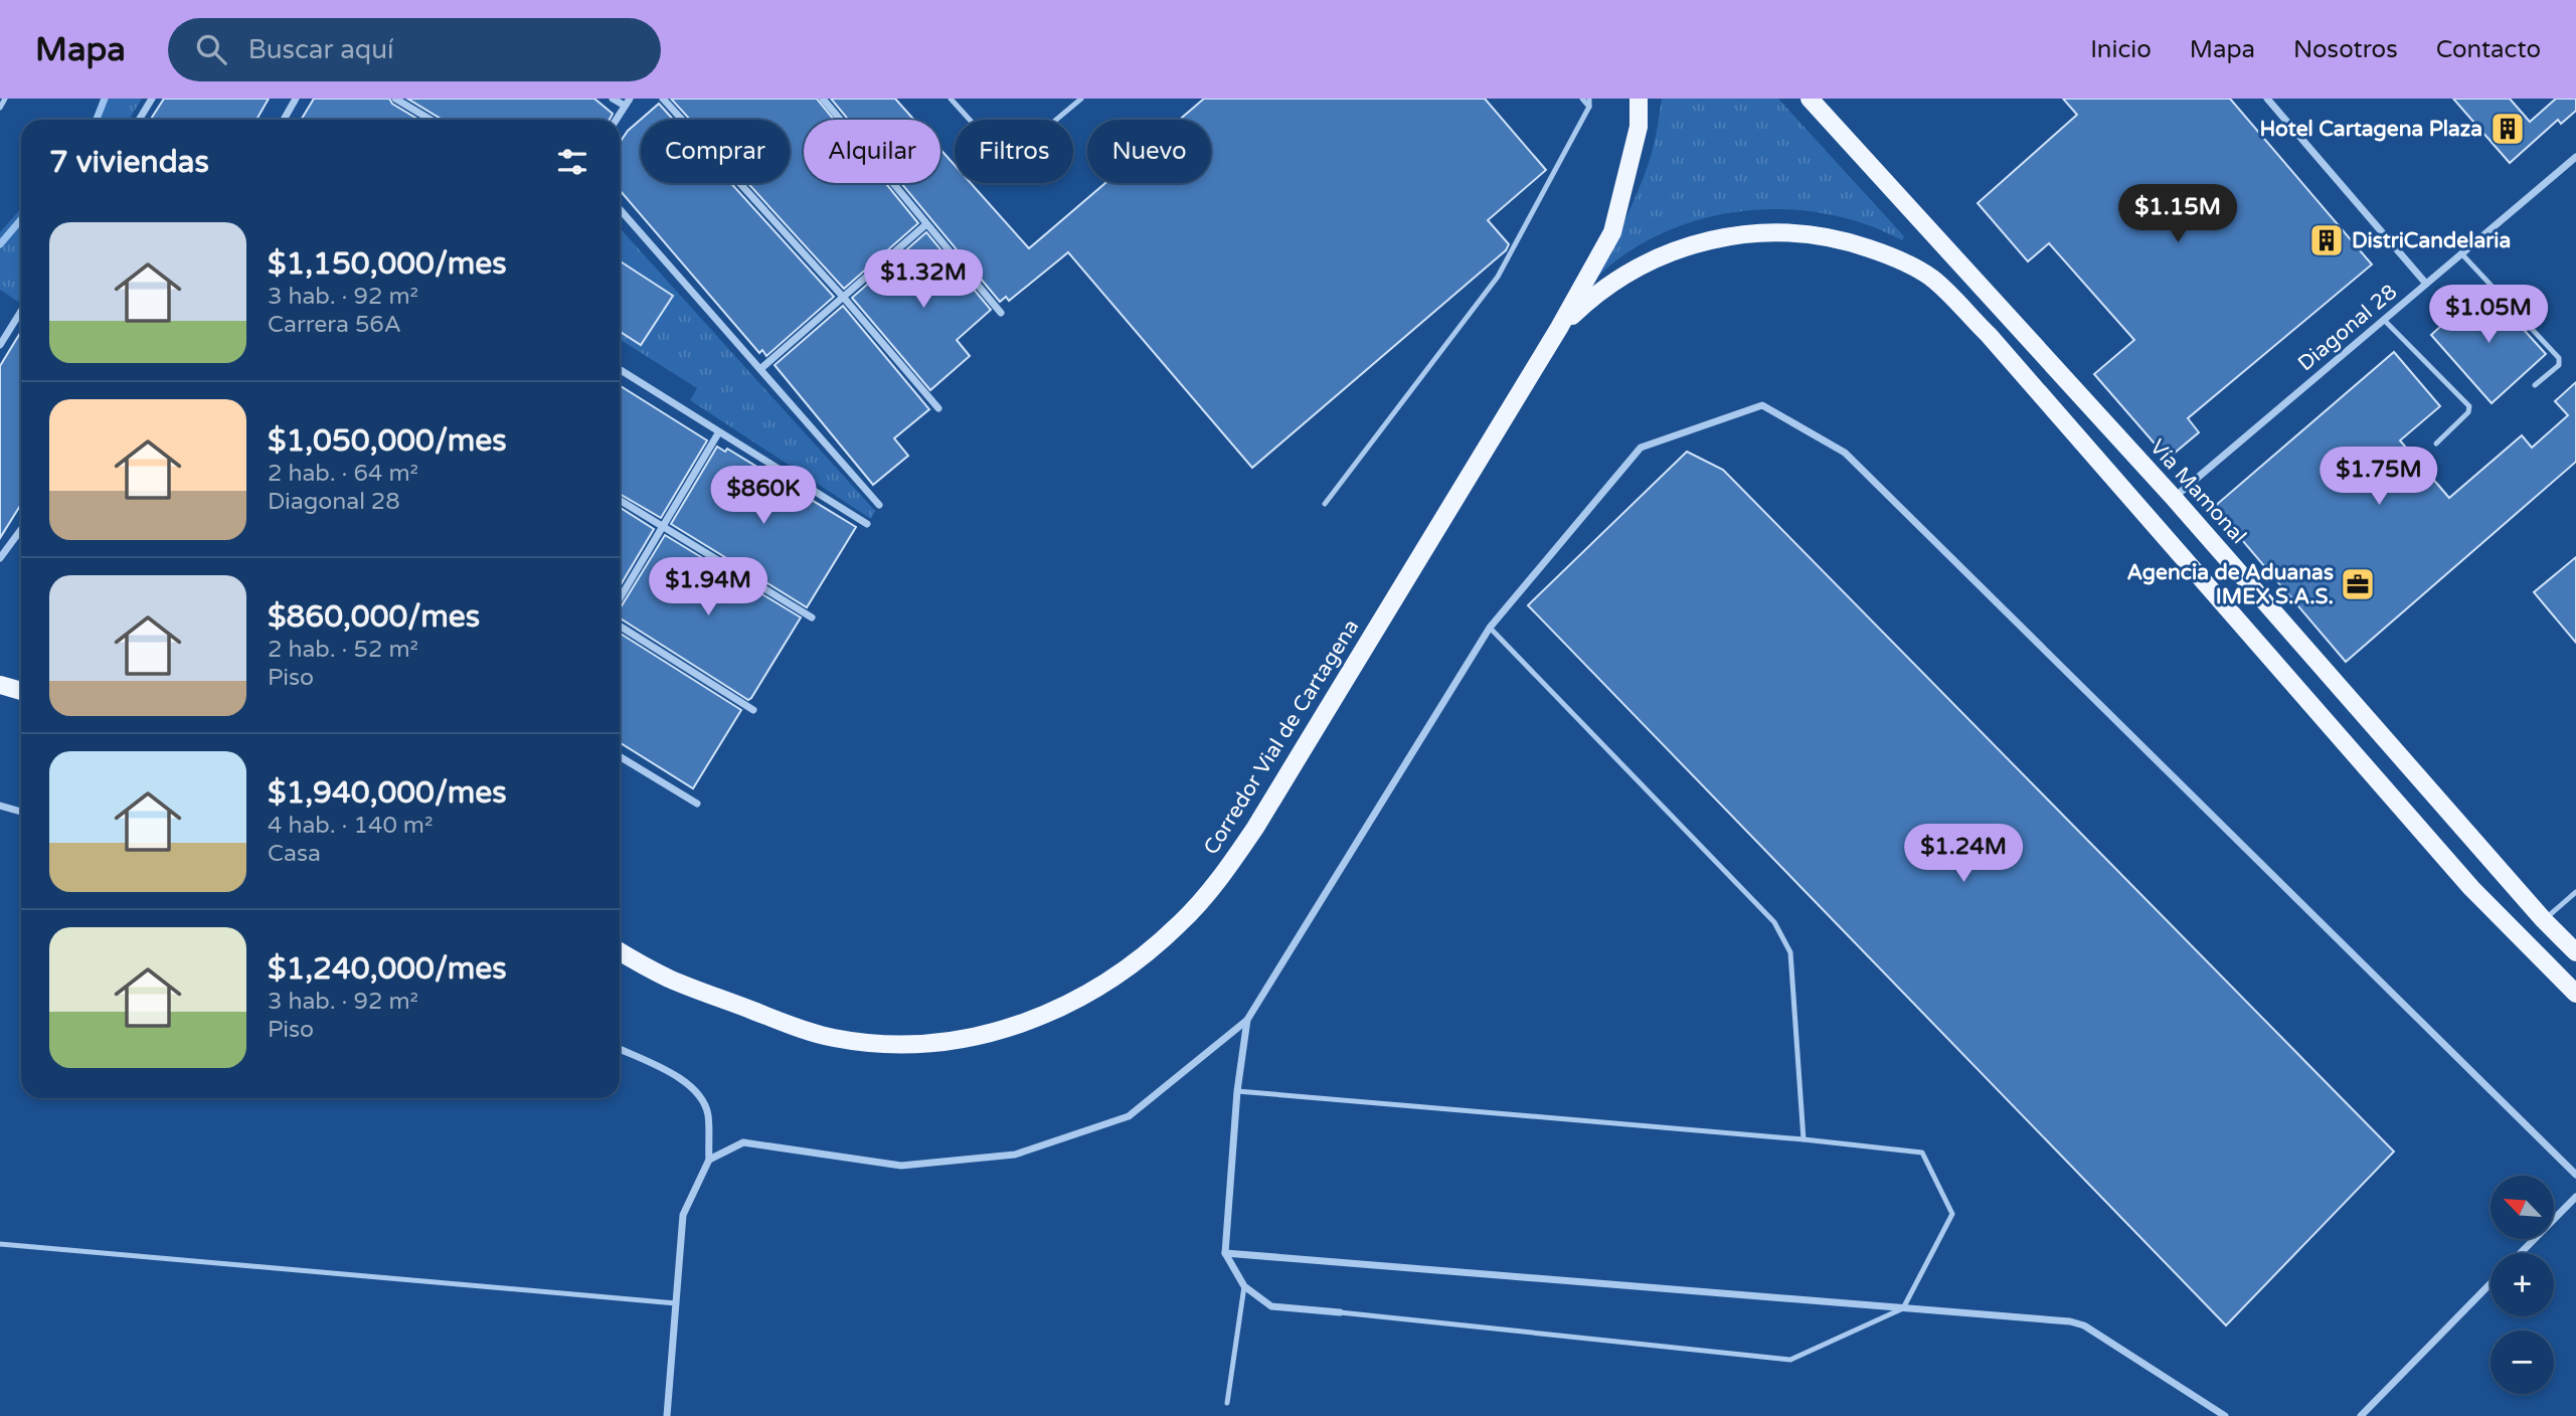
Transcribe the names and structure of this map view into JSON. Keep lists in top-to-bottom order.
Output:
{
  "streets": {
    "main road": ["Vía Mamonal", "Corredor Vial de Cartagena"],
    "street": ["Diagonal 28"]
  },
  "crossings": [
    ["Diagonal 28", "Vía Mamonal"]
  ],
  "places": {
    "building": ["Hotel Cartagena Plaza", "DistriCandelaria"],
    "office": ["Agencia de Aduanas IMEX S.A.S."]
  },
  "north": "top left",
  "page": {
    "header": "Mapa",
    "search": "Buscar aquí",
    "nav": [
      "Inicio",
      "Mapa",
      "Nosotros",
      "Contacto"
    ],
    "chip": [
      "Comprar",
      "Alquilar",
      "Filtros",
      "Nuevo"
    ],
    "heading": "7 viviendas",
    "price": [
      "$1.15M",
      "$1.32M",
      "$1.05M",
      "$1.75M",
      "$860K",
      "$1.94M",
      "$1.24M"
    ],
    "list": [
      {
        "name": "$1,150,000/mes",
        "note": "3 hab. · 92 m² · Carrera 56A"
      },
      {
        "name": "$1,050,000/mes",
        "note": "2 hab. · 64 m² · Diagonal 28"
      },
      {
        "name": "$860,000/mes",
        "note": "2 hab. · 52 m² · Piso"
      },
      {
        "name": "$1,940,000/mes",
        "note": "4 hab. · 140 m² · Casa"
      },
      {
        "name": "$1,240,000/mes",
        "note": "3 hab. · 92 m² · Piso"
      }
    ],
    "map_buttons": ["+", "−"]
  }
}
